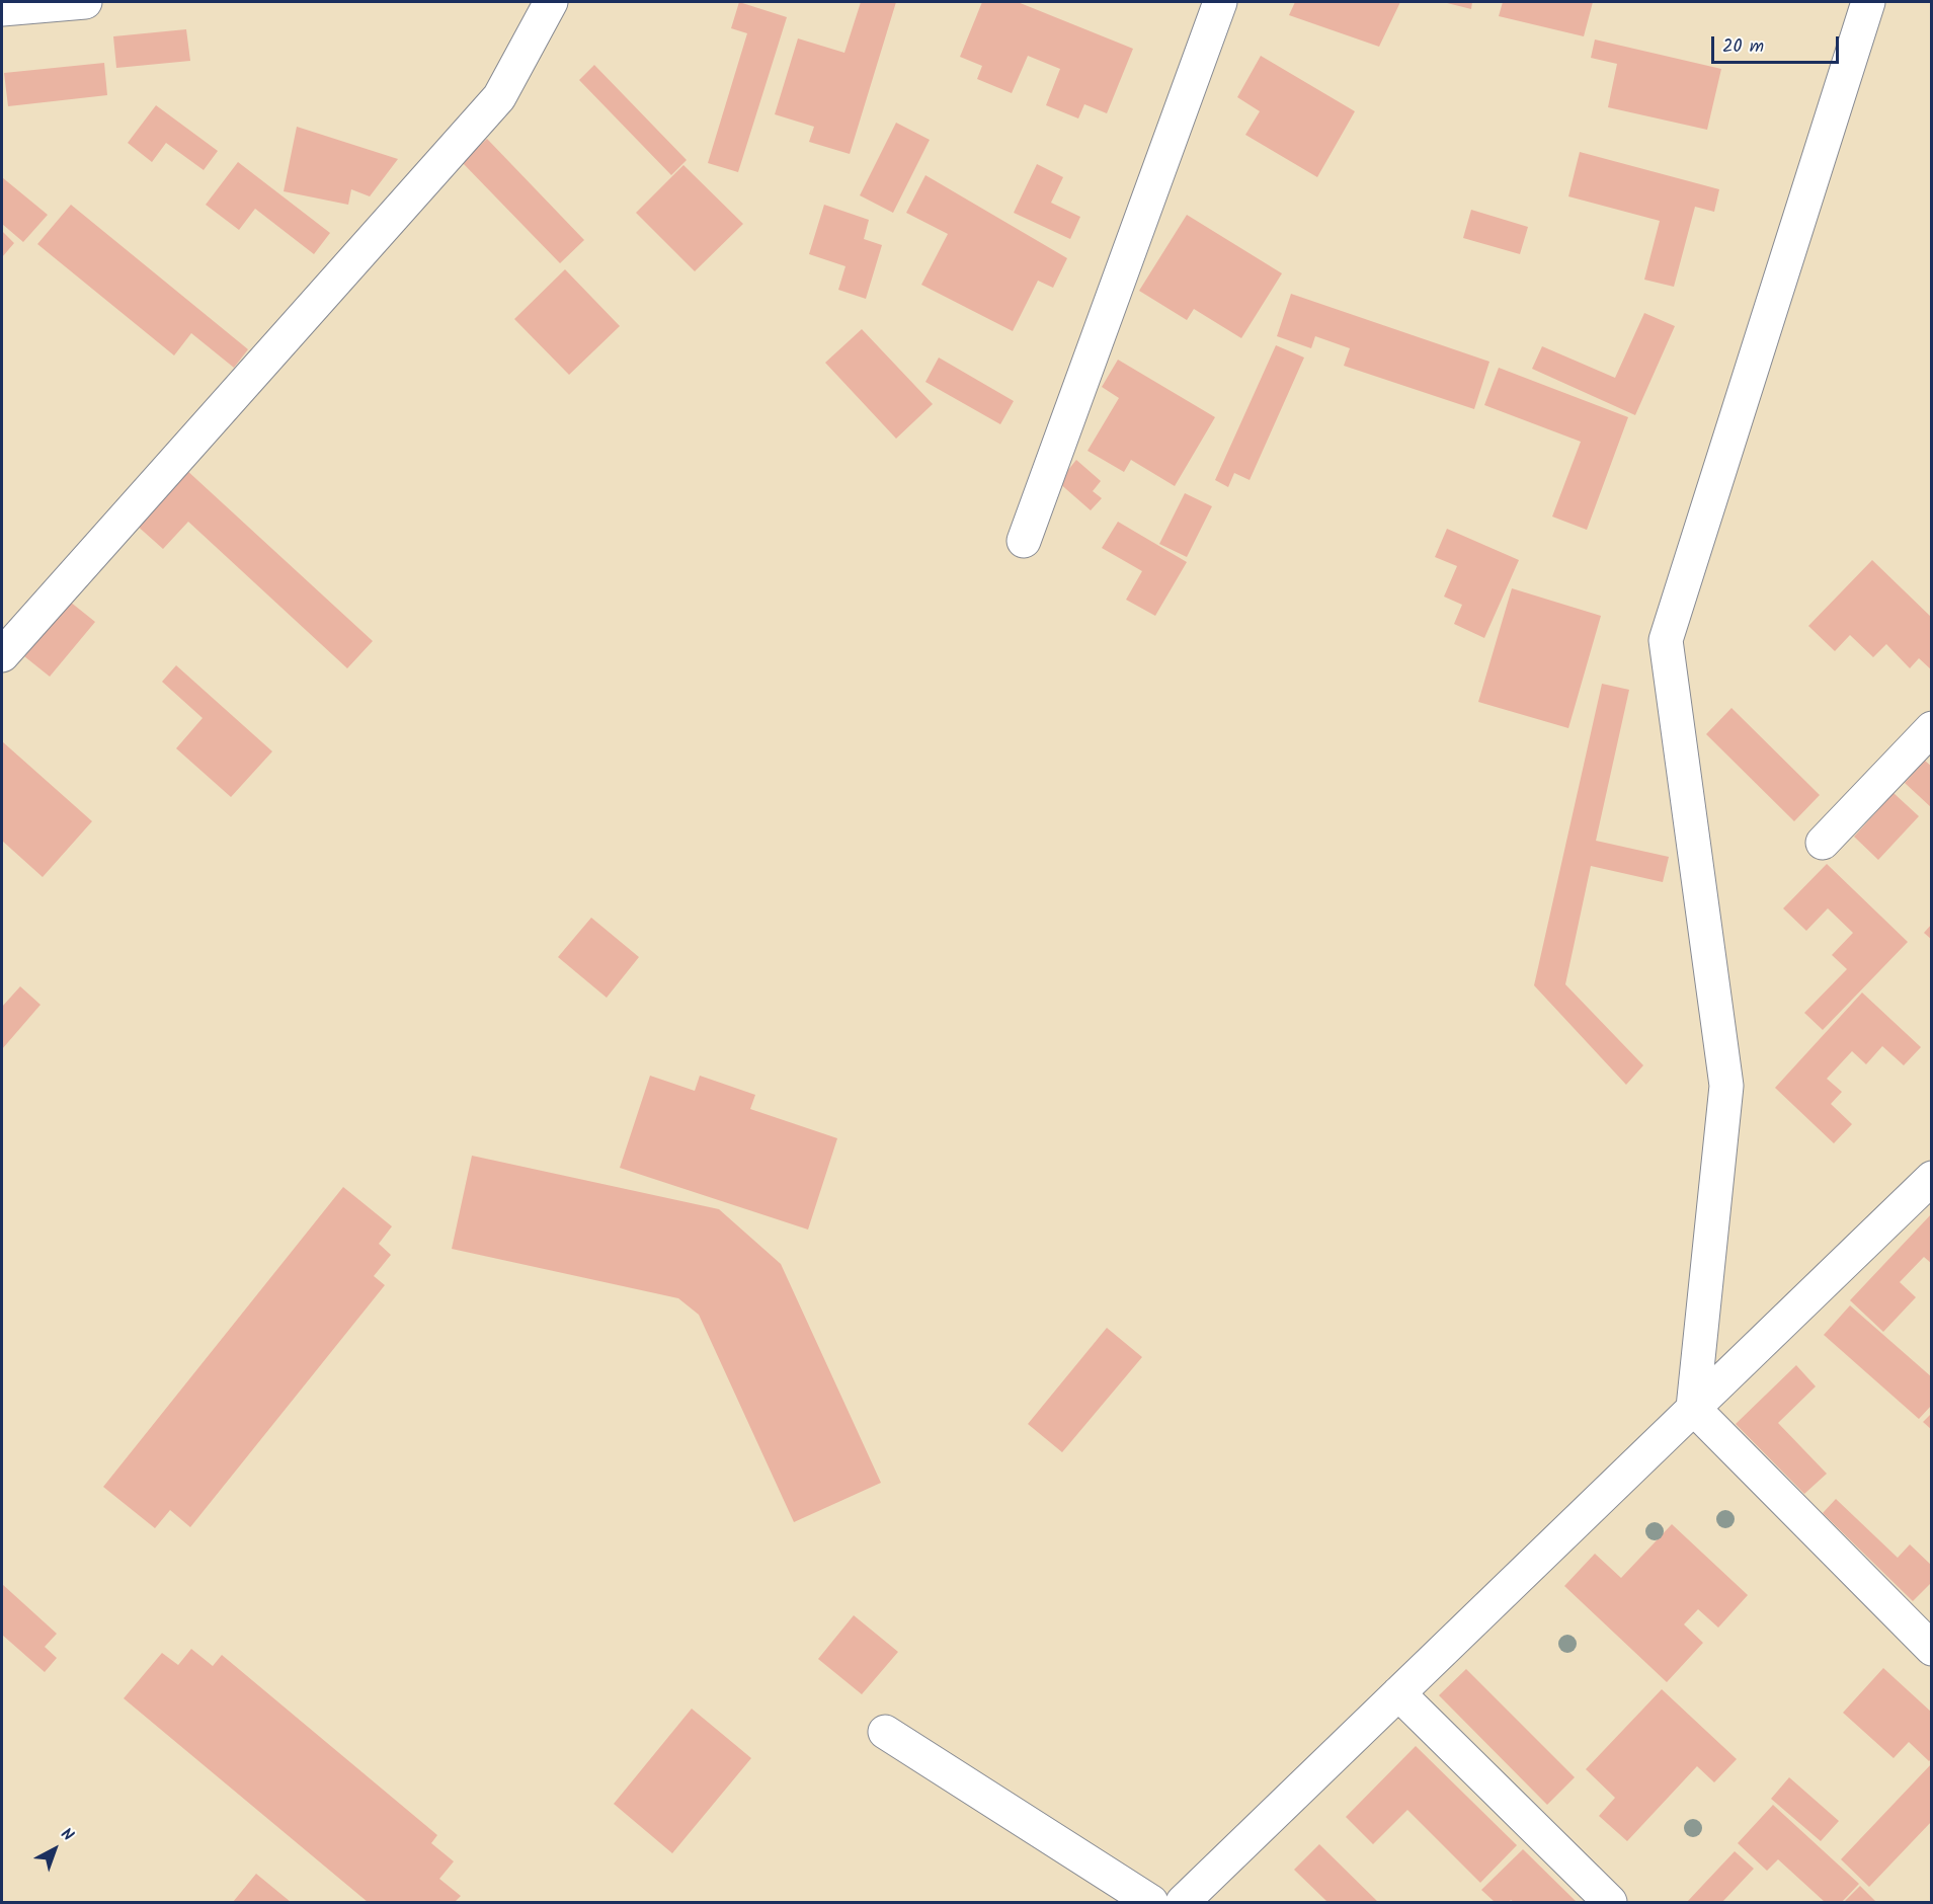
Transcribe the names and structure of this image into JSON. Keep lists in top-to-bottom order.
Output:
{
  "scale_bar": "20 m",
  "north": "top right"
}
